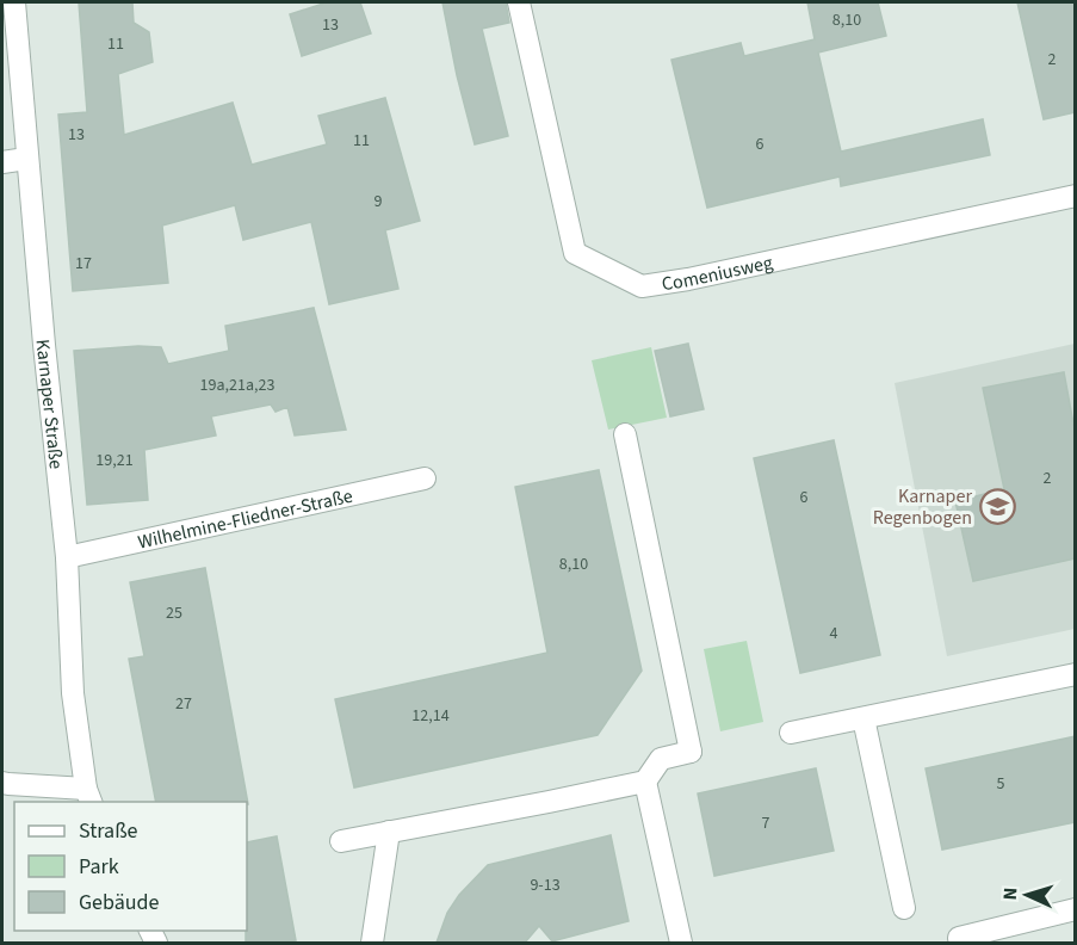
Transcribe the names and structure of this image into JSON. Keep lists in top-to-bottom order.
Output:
{
  "streets": {
    "street": ["Comeniusweg", "Karnaper Straße", "Wilhelmine-Fliedner-Straße"]
  },
  "crossings": [
    ["Karnaper Straße", "Wilhelmine-Fliedner-Straße"]
  ],
  "places": {
    "school or university": ["Karnaper Regenbogen"]
  },
  "house_numbers": [
    "8,10",
    "13",
    "11",
    "2",
    "13",
    "11",
    "6",
    "9",
    "17",
    "19a,21a,23",
    "19,21",
    "2",
    "6",
    "8,10",
    "25",
    "4",
    "27",
    "12,14",
    "5",
    "7",
    "9-13"
  ],
  "legend": ["Straße", "Park", "Gebäude"],
  "north": "left"
}
